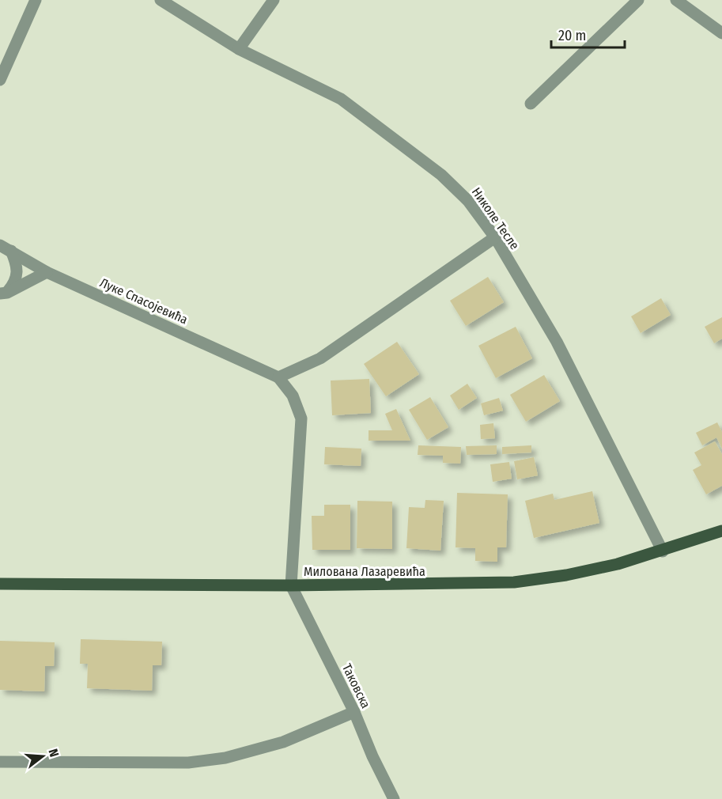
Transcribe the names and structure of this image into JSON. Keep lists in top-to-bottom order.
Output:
{
  "streets": {
    "main road": ["Милована Лазаревића"],
    "street": ["Николе Тесле", "Луке Спасојевића", "Таковска"]
  },
  "crossings": [
    ["Николе Тесле", "Милована Лазаревића"],
    ["Луке Спасојевића", "Милована Лазаревића"],
    ["Луке Спасојевића", "Таковска"],
    ["Милована Лазаревића", "Таковска"]
  ],
  "scale_bar": "20 m",
  "north": "right"
}
